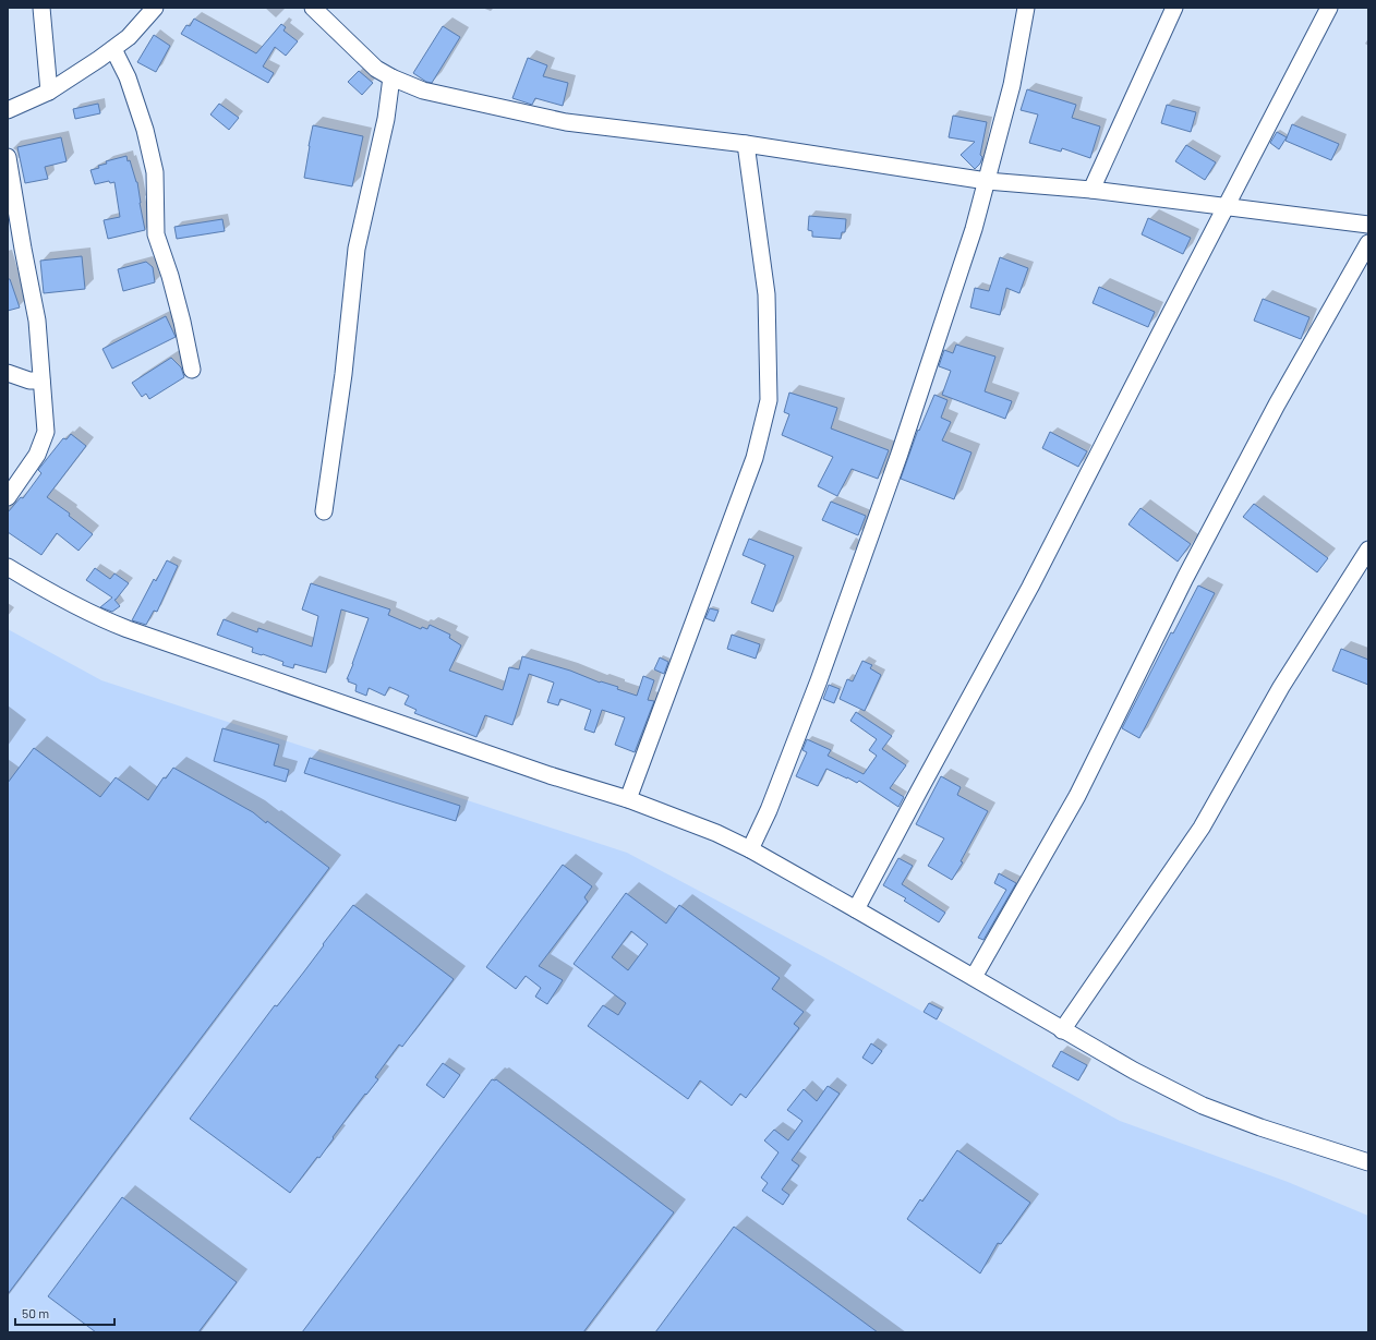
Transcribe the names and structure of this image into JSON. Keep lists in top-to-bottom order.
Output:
{
  "scale_bar": "50 m"
}
